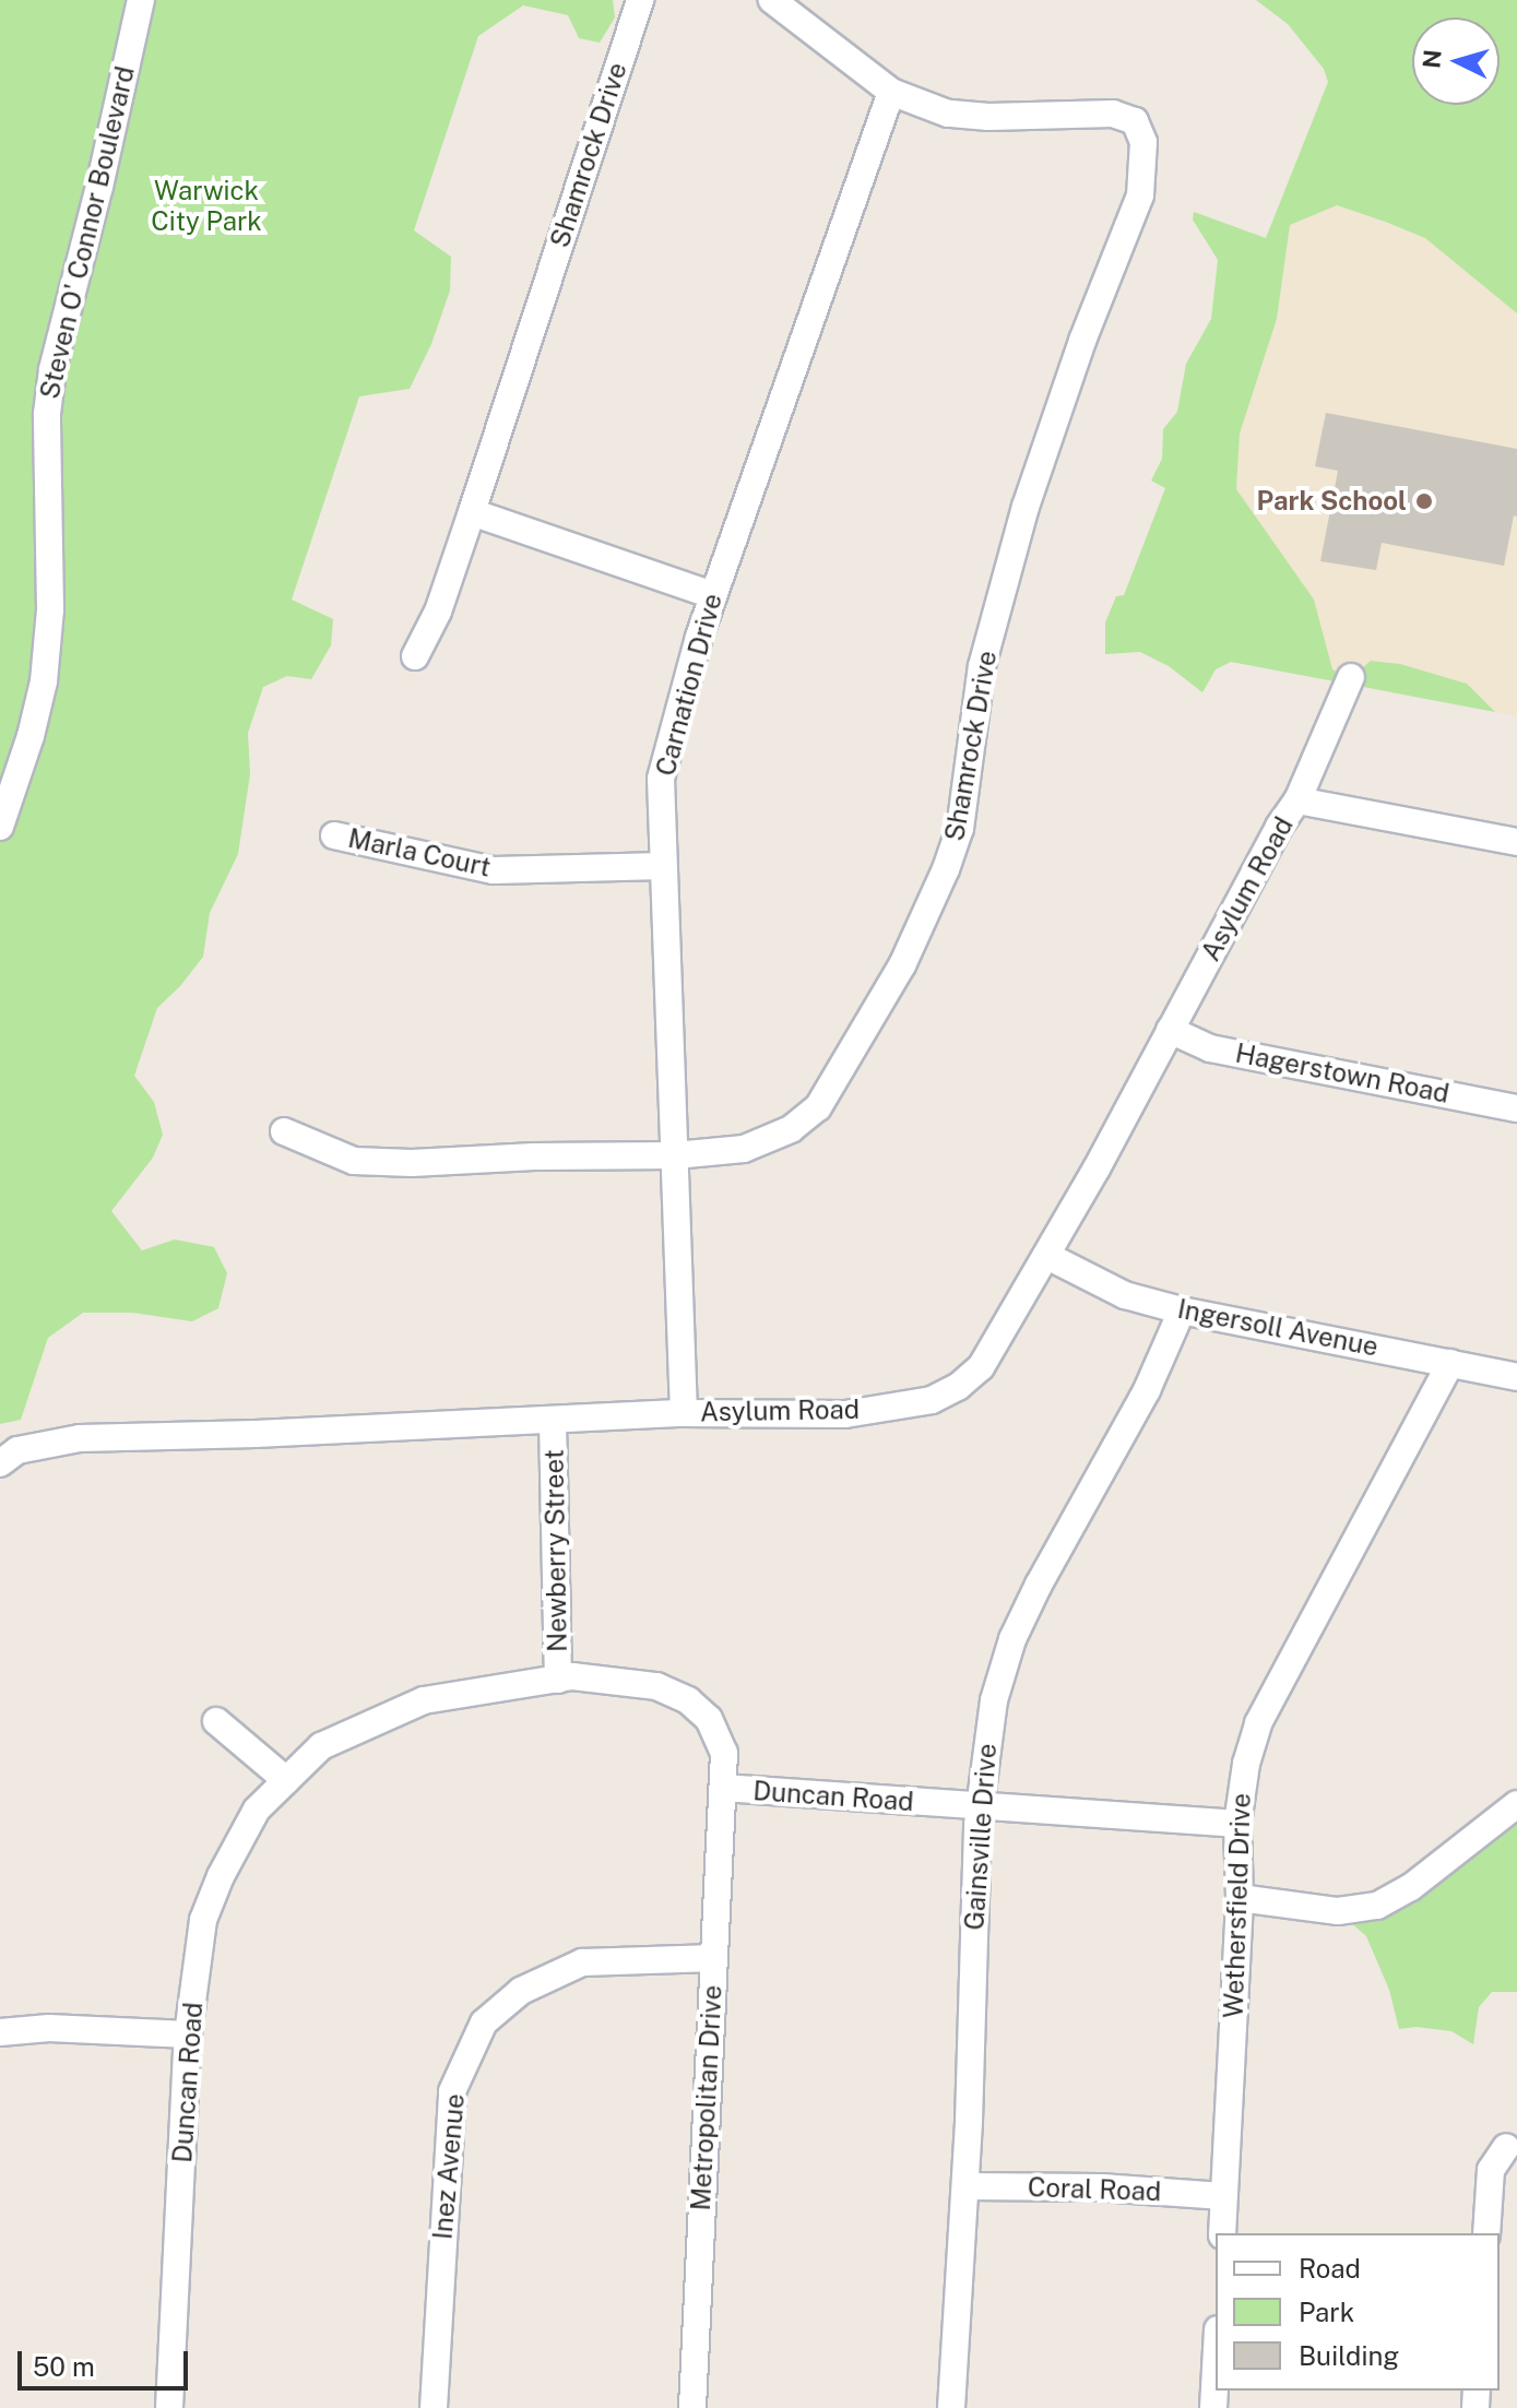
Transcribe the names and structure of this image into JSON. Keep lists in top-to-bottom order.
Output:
{
  "streets": {
    "street": [
      "Shamrock Drive",
      "Steven O' Connor Boulevard",
      "Carnation Drive",
      "Marla Court",
      "Asylum Road",
      "Hagerstown Road",
      "Ingersoll Avenue",
      "Newberry Street",
      "Duncan Road",
      "Gainsville Drive",
      "Wethersfield Drive",
      "Metropolitan Drive",
      "Inez Avenue",
      "Coral Road"
    ]
  },
  "crossings": [
    ["Shamrock Drive", "Carnation Drive"],
    ["Carnation Drive", "Marla Court"],
    ["Carnation Drive", "Asylum Road"],
    ["Asylum Road", "Hagerstown Road"],
    ["Asylum Road", "Ingersoll Avenue"],
    ["Asylum Road", "Newberry Street"],
    ["Ingersoll Avenue", "Gainsville Drive"],
    ["Ingersoll Avenue", "Wethersfield Drive"],
    ["Newberry Street", "Duncan Road"],
    ["Duncan Road", "Gainsville Drive"],
    ["Duncan Road", "Wethersfield Drive"],
    ["Duncan Road", "Metropolitan Drive"],
    ["Gainsville Drive", "Coral Road"],
    ["Wethersfield Drive", "Coral Road"],
    ["Metropolitan Drive", "Inez Avenue"]
  ],
  "parks": ["Warwick City Park"],
  "places": ["Park School"],
  "legend": ["Road", "Park", "Building"],
  "scale_bar": "50 m",
  "north": "left"
}
